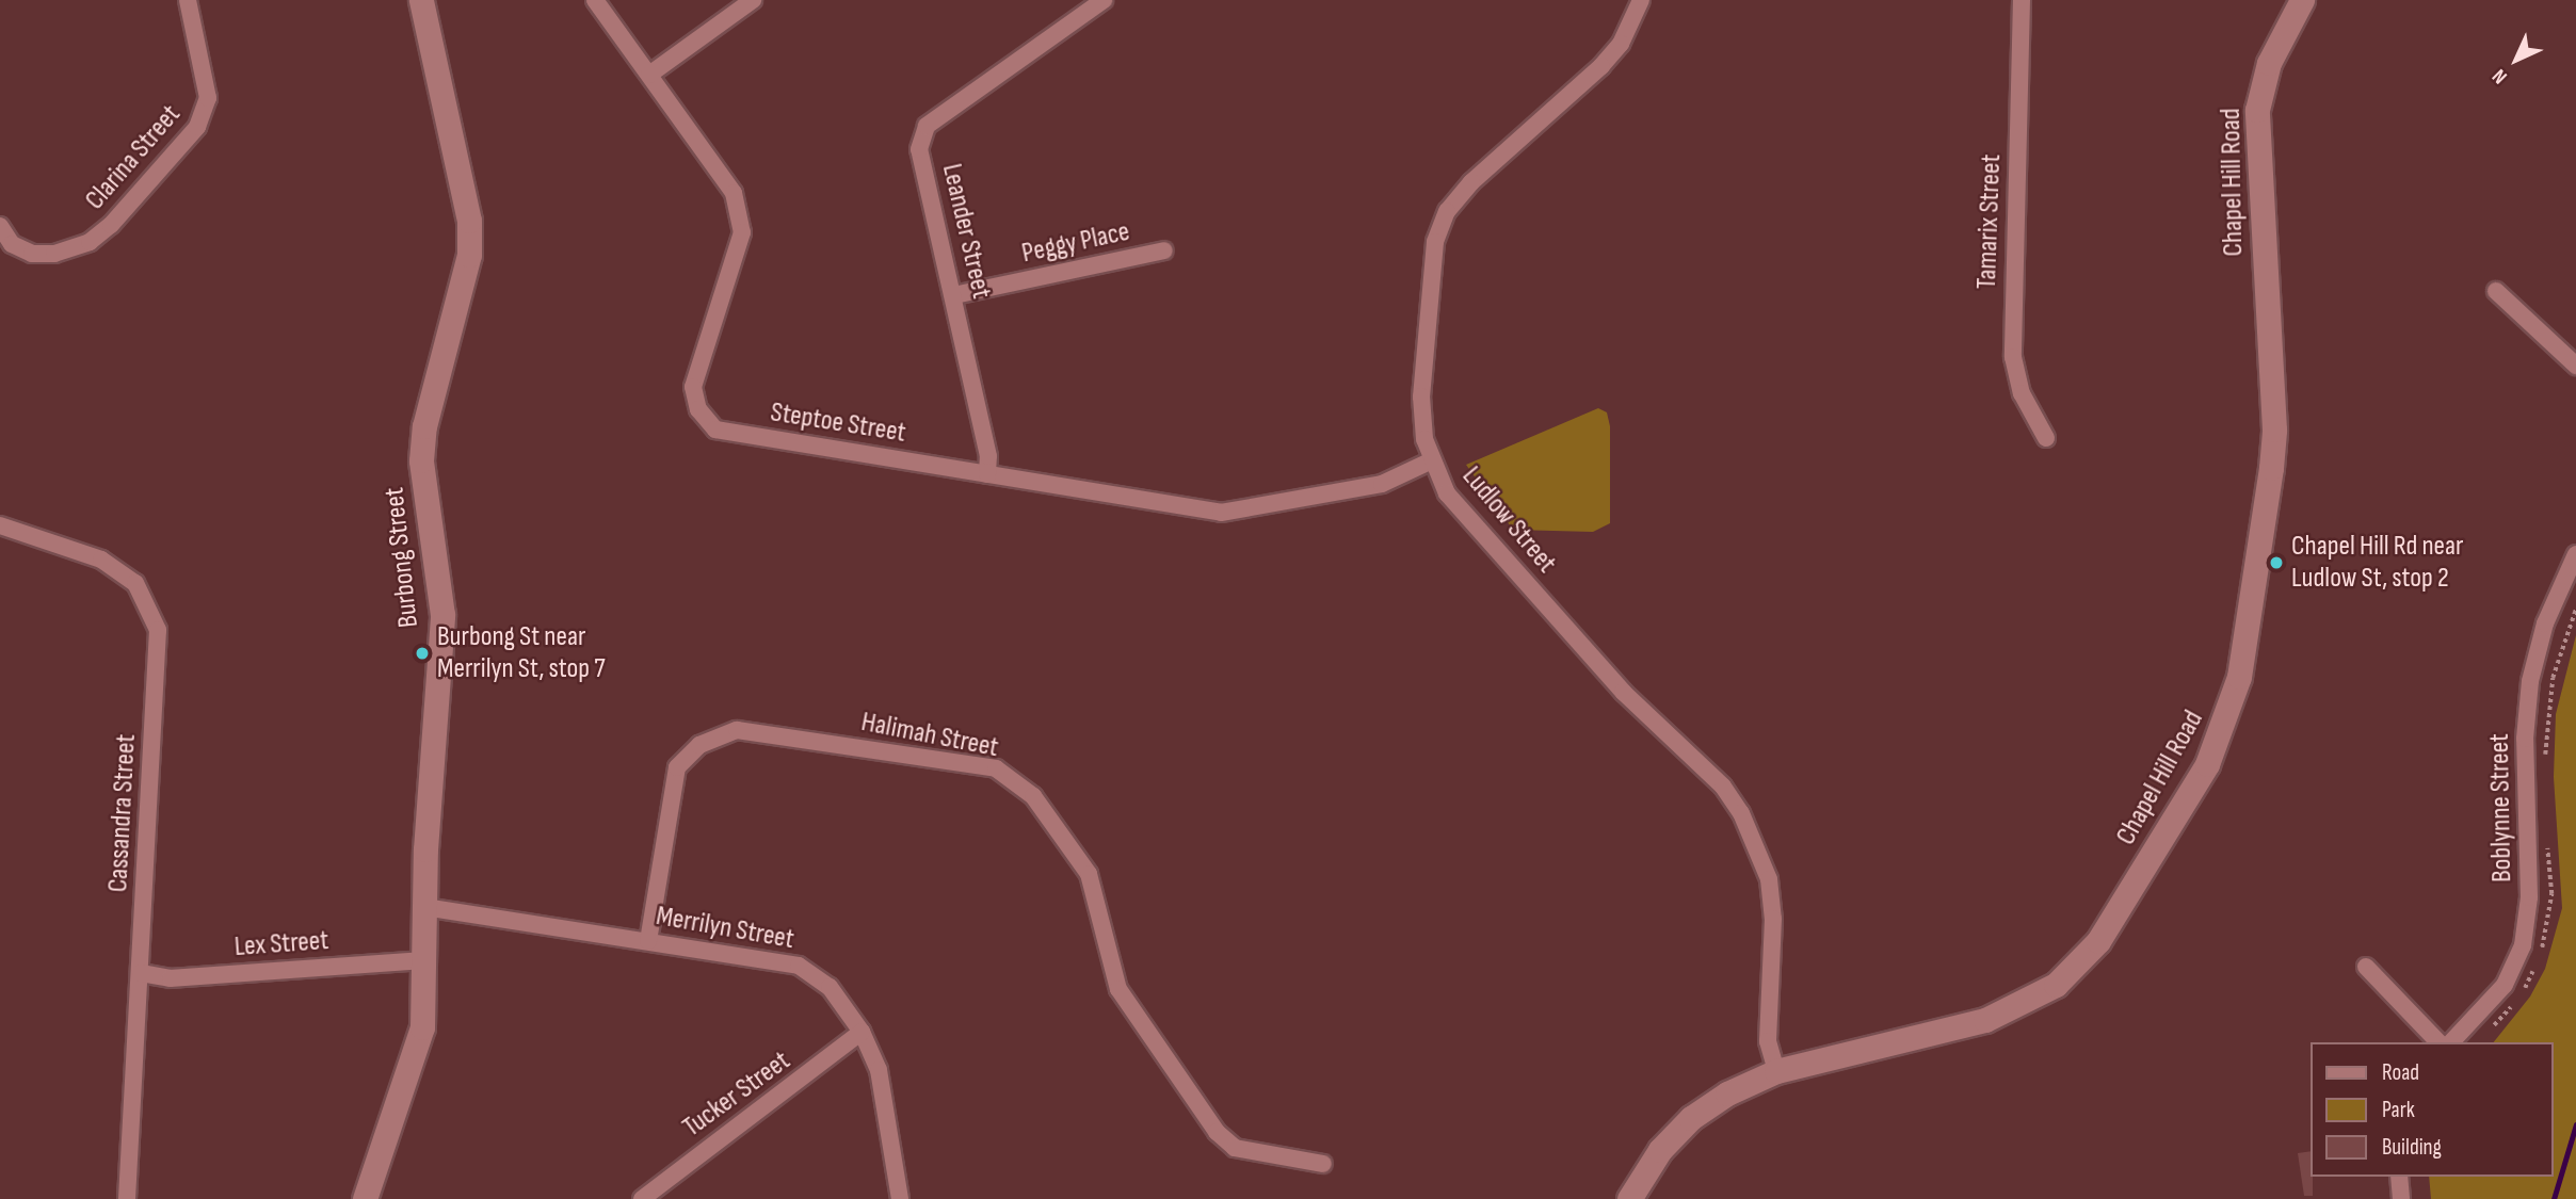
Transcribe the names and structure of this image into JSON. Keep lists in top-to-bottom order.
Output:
{
  "streets": {
    "main road": ["Chapel Hill Road", "Burbong Street"],
    "street": [
      "Clarina Street",
      "Tamarix Street",
      "Leander Street",
      "Peggy Place",
      "Steptoe Street",
      "Ludlow Street",
      "Halimah Street",
      "Boblynne Street",
      "Cassandra Street",
      "Merrilyn Street",
      "Lex Street",
      "Tucker Street"
    ]
  },
  "crossings": [
    ["Chapel Hill Road", "Ludlow Street"],
    ["Leander Street", "Peggy Place"],
    ["Leander Street", "Steptoe Street"],
    ["Steptoe Street", "Ludlow Street"],
    ["Burbong Street", "Merrilyn Street"],
    ["Burbong Street", "Lex Street"],
    ["Halimah Street", "Merrilyn Street"],
    ["Cassandra Street", "Lex Street"],
    ["Merrilyn Street", "Tucker Street"]
  ],
  "places": ["Chapel Hill Rd near Ludlow St, stop 2", "Burbong St near Merrilyn St, stop 7"],
  "legend": ["Road", "Park", "Building"],
  "north": "bottom left"
}
